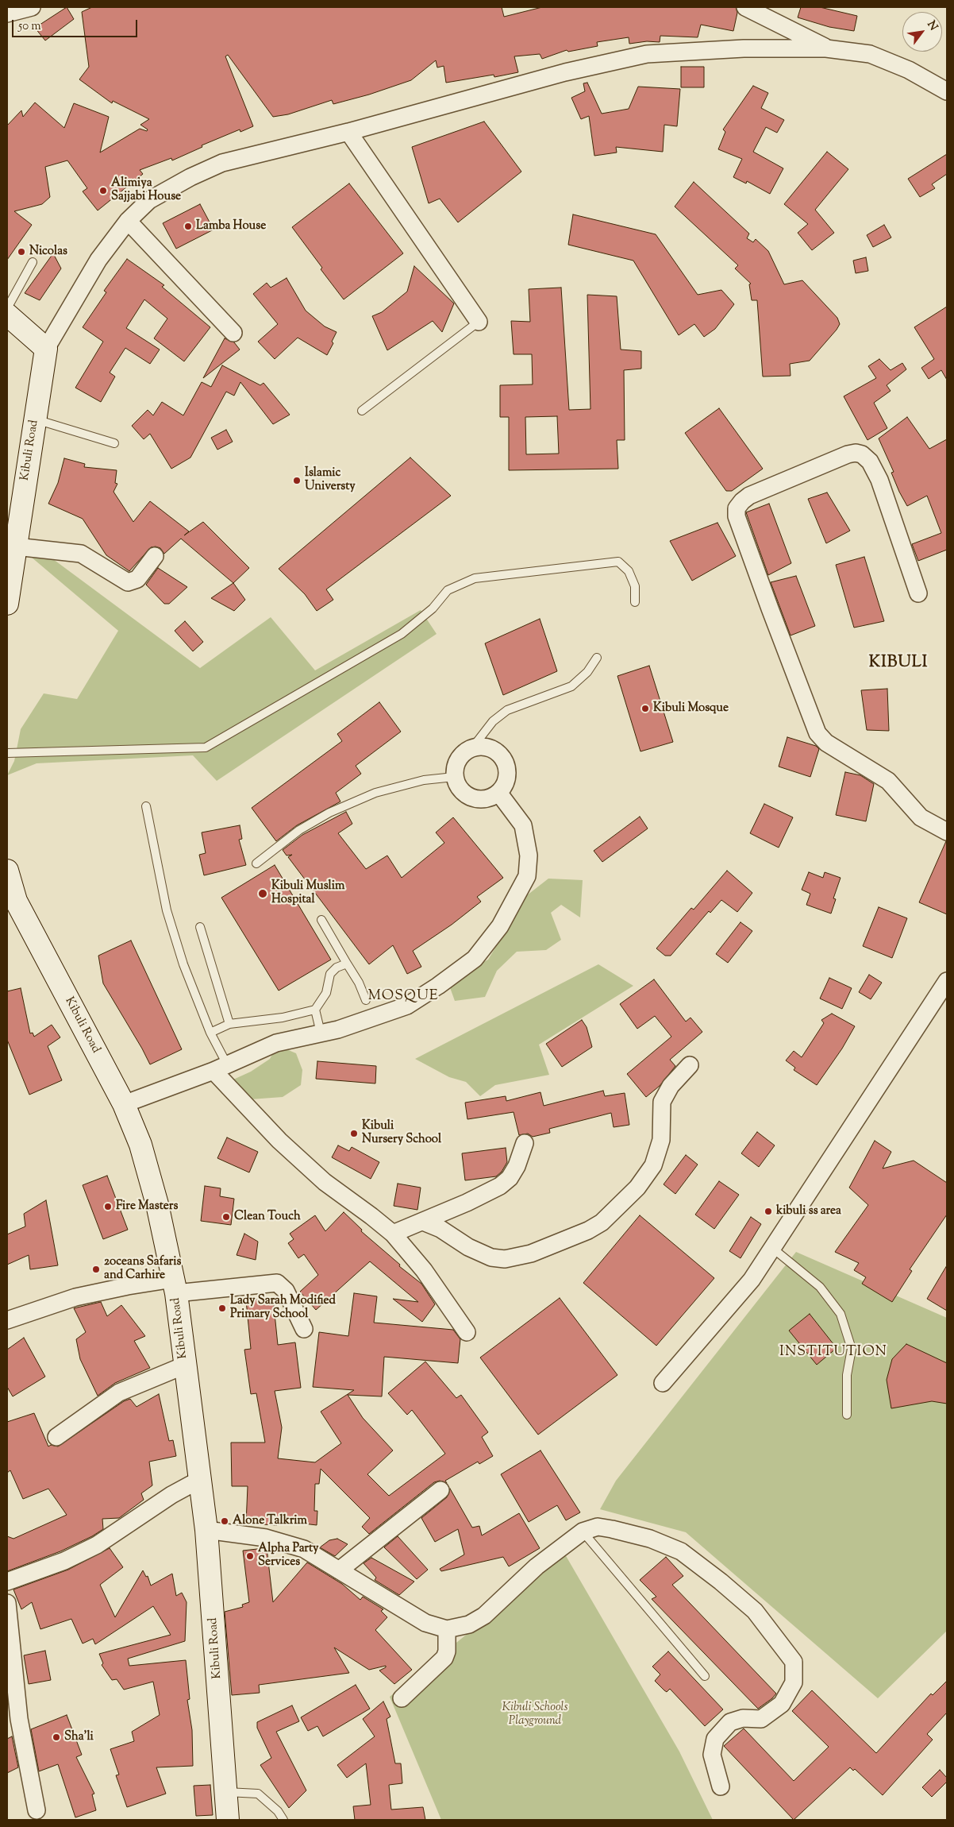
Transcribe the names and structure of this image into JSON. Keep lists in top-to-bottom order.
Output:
{
  "streets": {
    "street": ["Kibuli Road"]
  },
  "districts": ["KIBULI", "MOSQUE", "INSTITUTION"],
  "parks": ["Kibuli Schools Playground"],
  "places": [
    "Alimiya Sajjabi House",
    "Lamba House",
    "Nicolas",
    "Islamic Universty",
    "Kibuli Mosque",
    "Kibuli Muslim Hospital",
    "Kibuli Nursery School",
    "Fire Masters",
    "kibuli ss area",
    "Clean Touch",
    "2oceans Safaris and Carhire",
    "Lady Sarah Modified Primary School",
    "Alone Talkrim",
    "Alpha Party Services",
    "Sha'li"
  ],
  "scale_bar": "50 m",
  "north": "top right"
}
